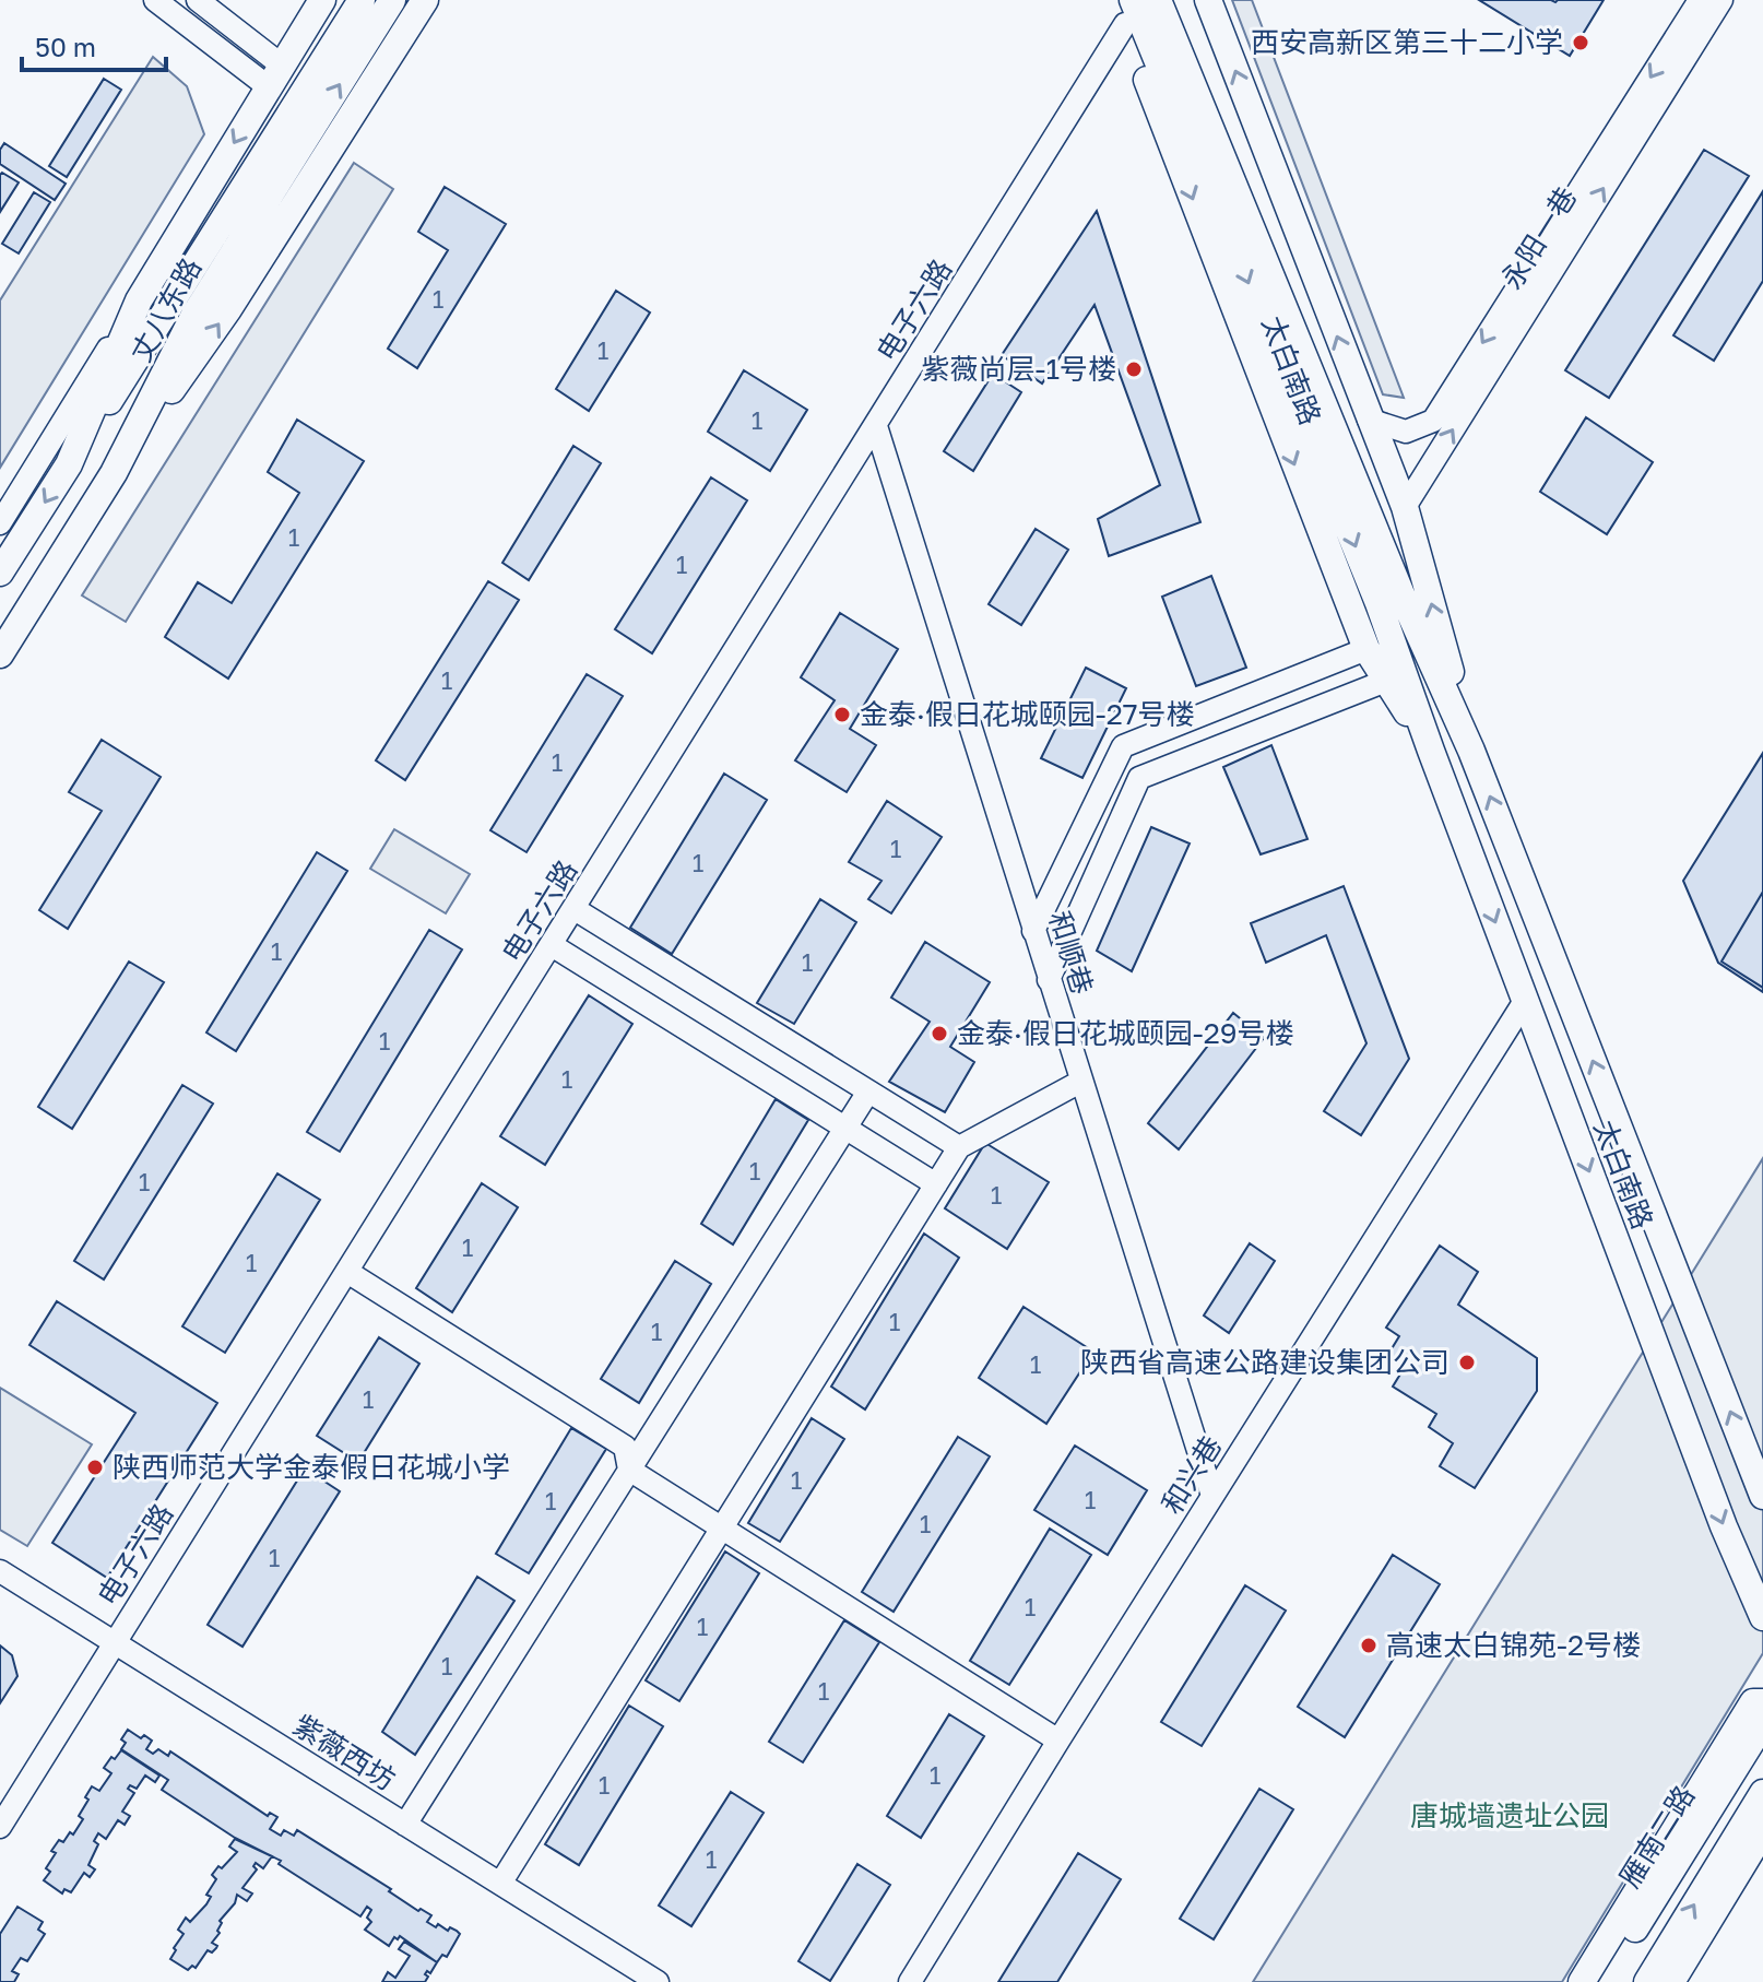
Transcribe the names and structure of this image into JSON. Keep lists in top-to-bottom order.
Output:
{
  "streets": {
    "main road": ["丈八东路", "太白南路", "雁南二路"],
    "street": [
      "永阳一巷",
      "电子六路",
      "和顺巷",
      "和兴巷",
      "紫薇西坊"
    ]
  },
  "crossings": [
    ["永阳一巷", "太白南路"],
    ["电子六路", "太白南路"],
    ["电子六路", "和顺巷"],
    ["电子六路", "紫薇西坊"],
    ["太白南路", "和兴巷"],
    ["和顺巷", "和兴巷"]
  ],
  "parks": ["唐城墙遗址公园"],
  "places": [
    "西安高新区第三十二小学",
    "紫薇尚层-1号楼",
    "金泰·假日花城颐园-27号楼",
    "金泰·假日花城颐园-29号楼",
    "陕西省高速公路建设集团公司",
    "陕西师范大学金泰假日花城小学",
    "高速太白锦苑-2号楼"
  ],
  "house_numbers": [
    "1",
    "1",
    "1",
    "1",
    "1",
    "1",
    "1",
    "1",
    "1",
    "1",
    "1",
    "1",
    "1",
    "1",
    "1",
    "1",
    "1",
    "1",
    "1",
    "1",
    "1",
    "1",
    "1",
    "1",
    "1",
    "1",
    "1",
    "1",
    "1",
    "1",
    "1",
    "1",
    "1",
    "1"
  ],
  "scale_bar": "50 m"
}
